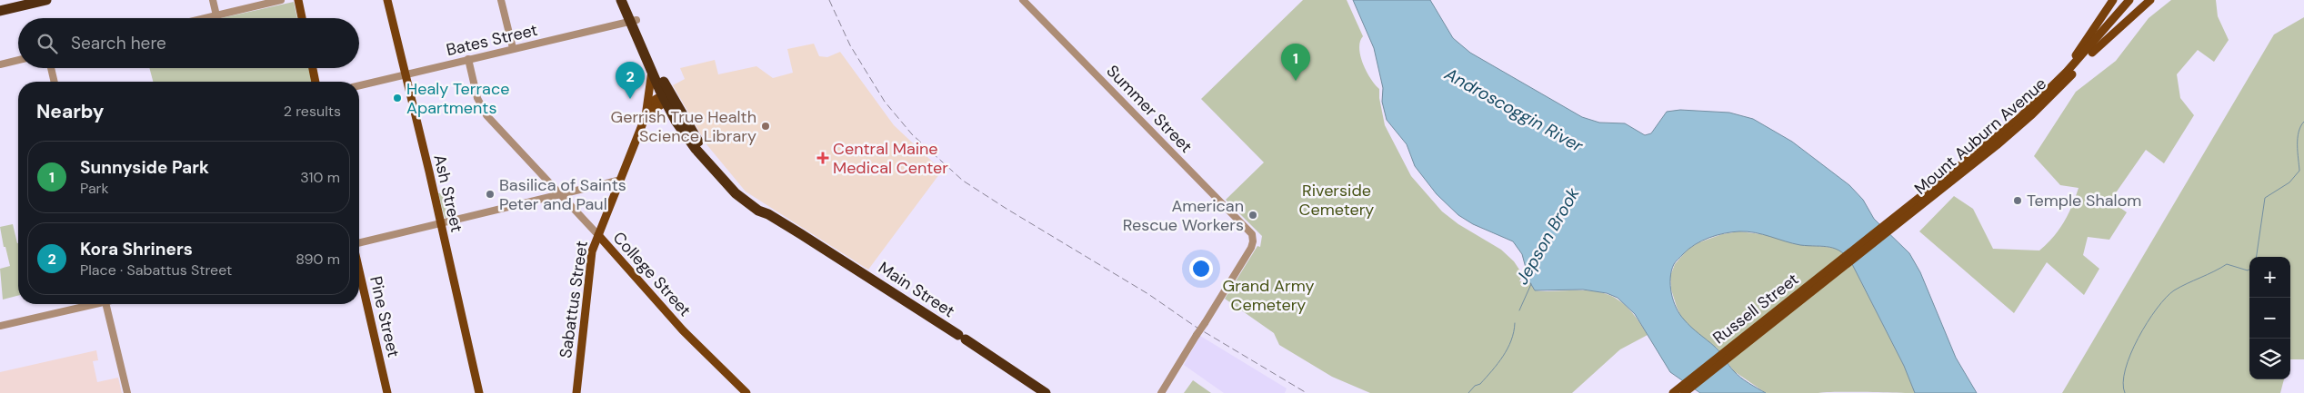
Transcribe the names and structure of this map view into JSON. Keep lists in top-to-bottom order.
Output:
{
  "streets": {
    "highway": ["Main Street"],
    "main road": [
      "Mount Auburn Avenue",
      "Ash Street",
      "College Street",
      "Sabattus Street",
      "Russell Street",
      "Pine Street"
    ],
    "street": ["Bates Street", "Summer Street"]
  },
  "crossings": [
    ["Bates Street", "Ash Street"],
    ["Bates Street", "College Street"],
    ["Bates Street", "Main Street"],
    ["Mount Auburn Avenue", "Russell Street"],
    ["College Street", "Sabattus Street"]
  ],
  "water": ["Androscoggin River", "Jepson Brook"],
  "parks": ["Riverside Cemetery", "Grand Army Cemetery"],
  "places": {
    "other": [
      "Healy Terrace Apartments",
      "Gerrish True Health Science Library",
      "Basilica of Saints Peter and Paul",
      "Temple Shalom",
      "American Rescue Workers"
    ],
    "health": ["Central Maine Medical Center"]
  },
  "page": {
    "search": "Search here",
    "pins": ["1", "2"],
    "heading": ["Nearby", "2 results"],
    "list": [
      {
        "mark": "1",
        "name": "Sunnyside Park",
        "note": "Park",
        "value": "310 m"
      },
      {
        "mark": "2",
        "name": "Kora Shriners",
        "note": "Place · Sabattus Street",
        "value": "890 m"
      }
    ],
    "map_buttons": ["+", "−"]
  }
}
